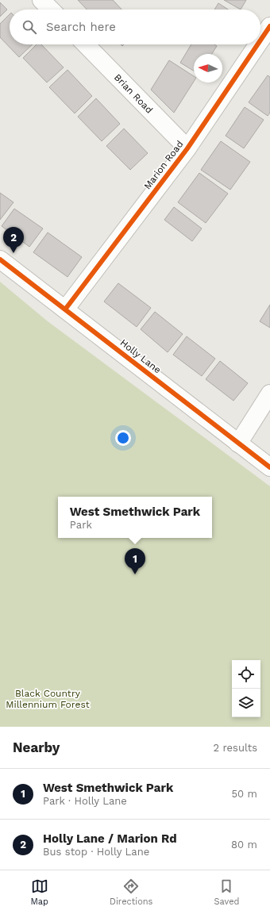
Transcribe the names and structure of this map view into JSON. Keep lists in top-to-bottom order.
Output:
{
  "streets": {
    "street": ["Brian Road", "Marion Road", "Holly Lane"]
  },
  "crossings": [
    ["Brian Road", "Marion Road"],
    ["Marion Road", "Holly Lane"]
  ],
  "parks": ["Black Country Millennium Forest"],
  "north": "left",
  "page": {
    "search": "Search here",
    "pins": ["2", "1"],
    "popup": ["West Smethwick Park", "Park"],
    "heading": ["Nearby", "2 results"],
    "list": [
      {
        "mark": "1",
        "name": "West Smethwick Park",
        "note": "Park · Holly Lane",
        "value": "50 m"
      },
      {
        "mark": "2",
        "name": "Holly Lane / Marion Rd",
        "note": "Bus stop · Holly Lane",
        "value": "80 m"
      }
    ],
    "nav": ["Map", "Directions", "Saved"]
  }
}
